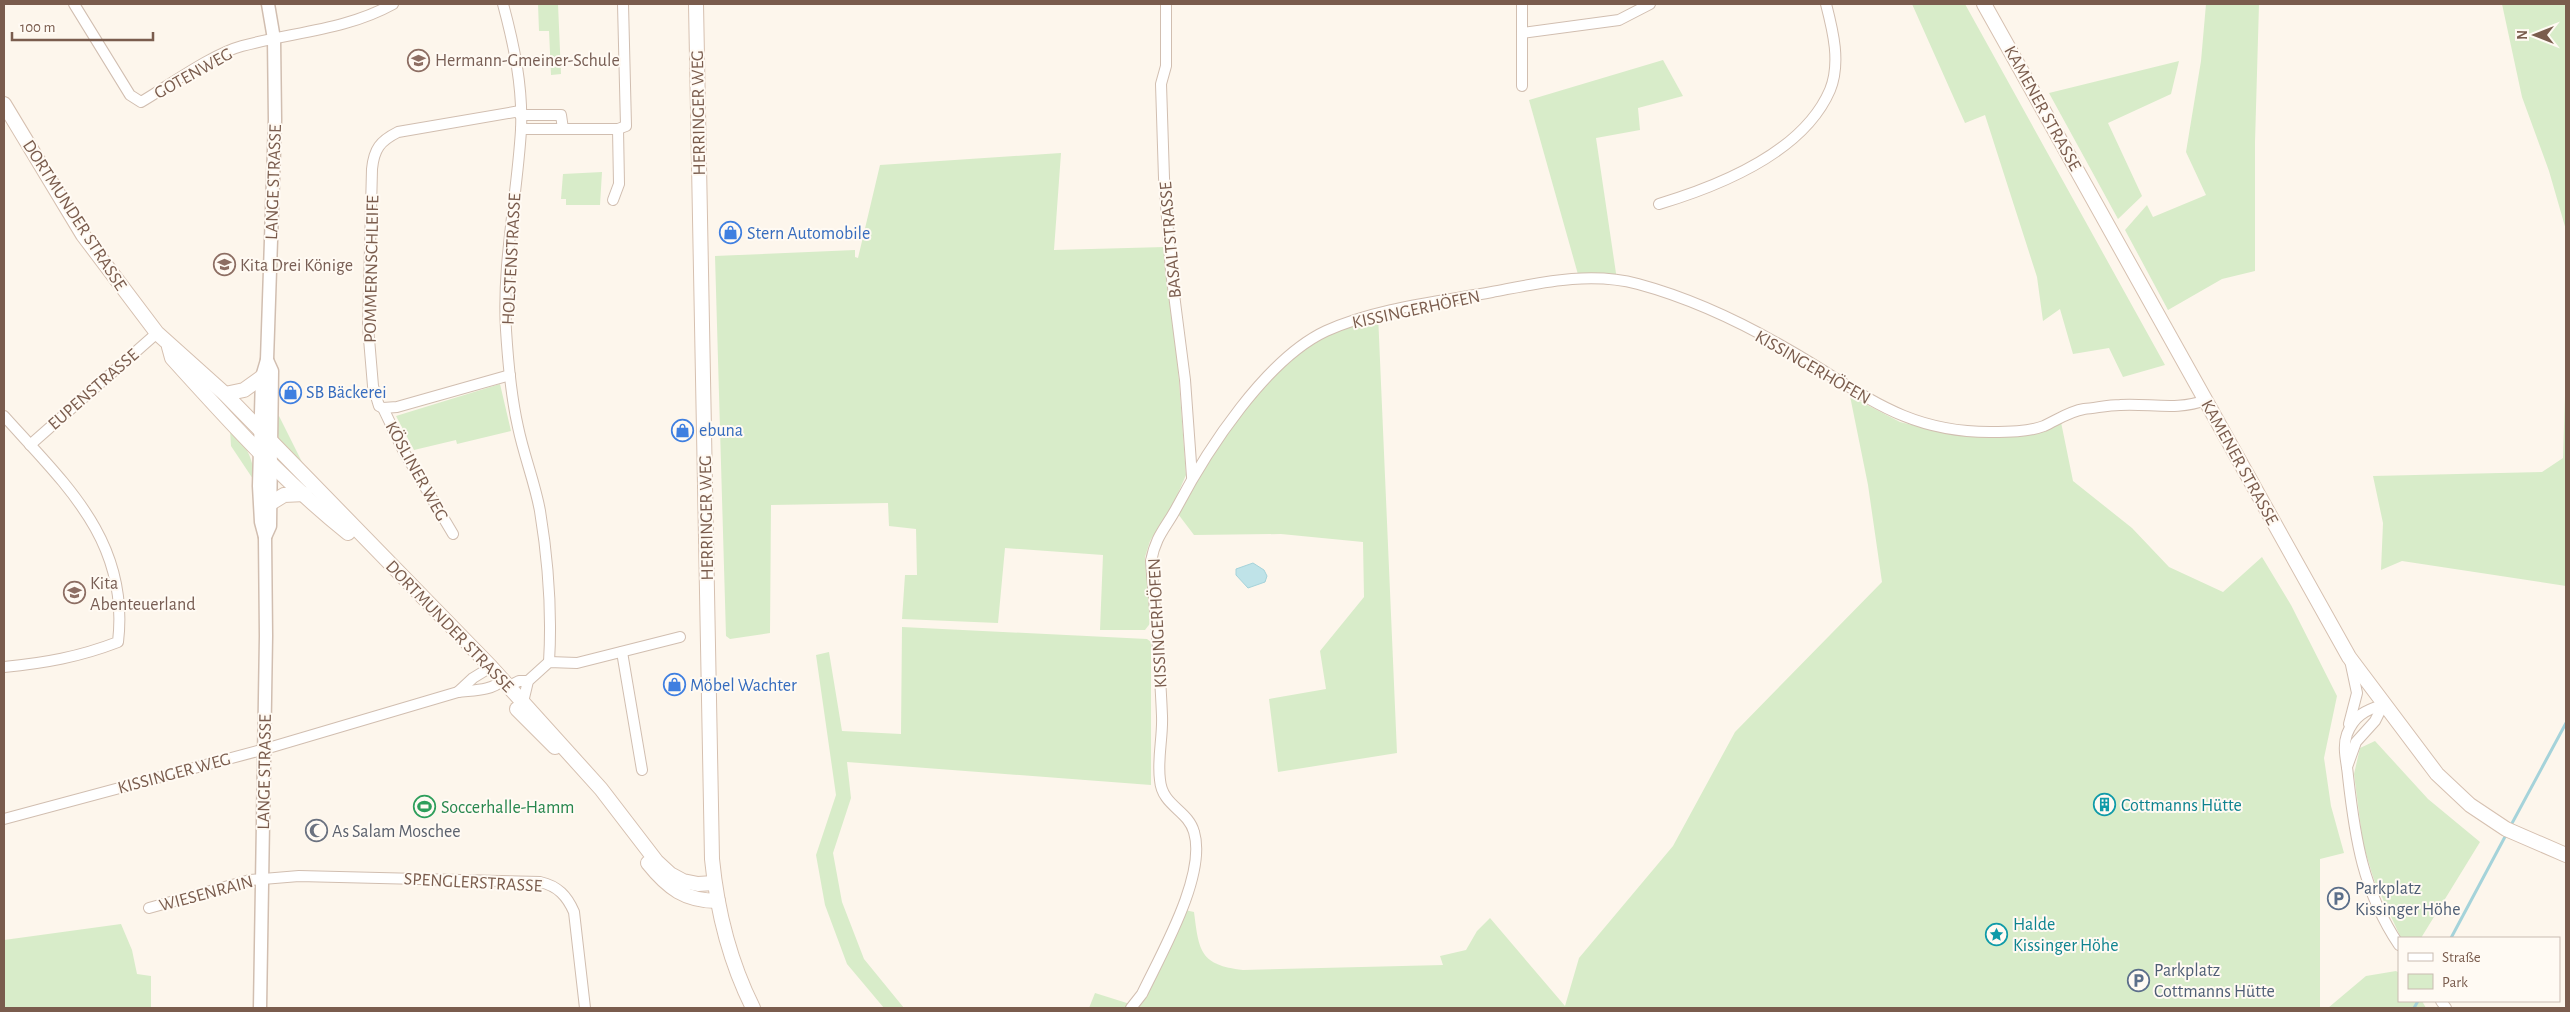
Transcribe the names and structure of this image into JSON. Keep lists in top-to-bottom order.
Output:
{
  "streets": {
    "main road": ["KAMENER STRASSE", "HERRINGER WEG", "DORTMUNDER STRASSE"],
    "street": [
      "GOTENWEG",
      "LANGE STRASSE",
      "BASALTSTRASSE",
      "HOLSTENSTRASSE",
      "POMMERNSCHLEIFE",
      "KISSINGERHÖFEN",
      "EUPENSTRASSE",
      "KÖSLINER WEG",
      "KISSINGER WEG",
      "SPENGLERSTRASSE",
      "WIESENRAIN"
    ]
  },
  "crossings": [
    ["GOTENWEG", "LANGE STRASSE"],
    ["KAMENER STRASSE", "KISSINGERHÖFEN"],
    ["HERRINGER WEG", "DORTMUNDER STRASSE"],
    ["LANGE STRASSE", "DORTMUNDER STRASSE"],
    ["LANGE STRASSE", "KISSINGER WEG"],
    ["LANGE STRASSE", "SPENGLERSTRASSE"],
    ["LANGE STRASSE", "WIESENRAIN"],
    ["DORTMUNDER STRASSE", "EUPENSTRASSE"],
    ["DORTMUNDER STRASSE", "KISSINGER WEG"],
    ["BASALTSTRASSE", "KISSINGERHÖFEN"],
    ["HOLSTENSTRASSE", "POMMERNSCHLEIFE"],
    ["HOLSTENSTRASSE", "KISSINGER WEG"],
    ["POMMERNSCHLEIFE", "KÖSLINER WEG"],
    ["SPENGLERSTRASSE", "WIESENRAIN"]
  ],
  "places": {
    "school or university": ["Hermann-Gmeiner-Schule", "Kita Drei Könige", "Kita Abenteuerland"],
    "shop": [
      "Stern Automobile",
      "SB Bäckerei",
      "ebuna",
      "Möbel Wachter"
    ],
    "building": ["Cottmanns Hütte"],
    "sports": ["Soccerhalle-Hamm"],
    "mosque": ["As Salam Moschee"],
    "parking": ["Parkplatz Kissinger Höhe", "Parkplatz Cottmanns Hütte"],
    "place": ["Halde Kissinger Höhe"]
  },
  "legend": ["Straße", "Park"],
  "scale_bar": "100 m",
  "north": "left"
}
